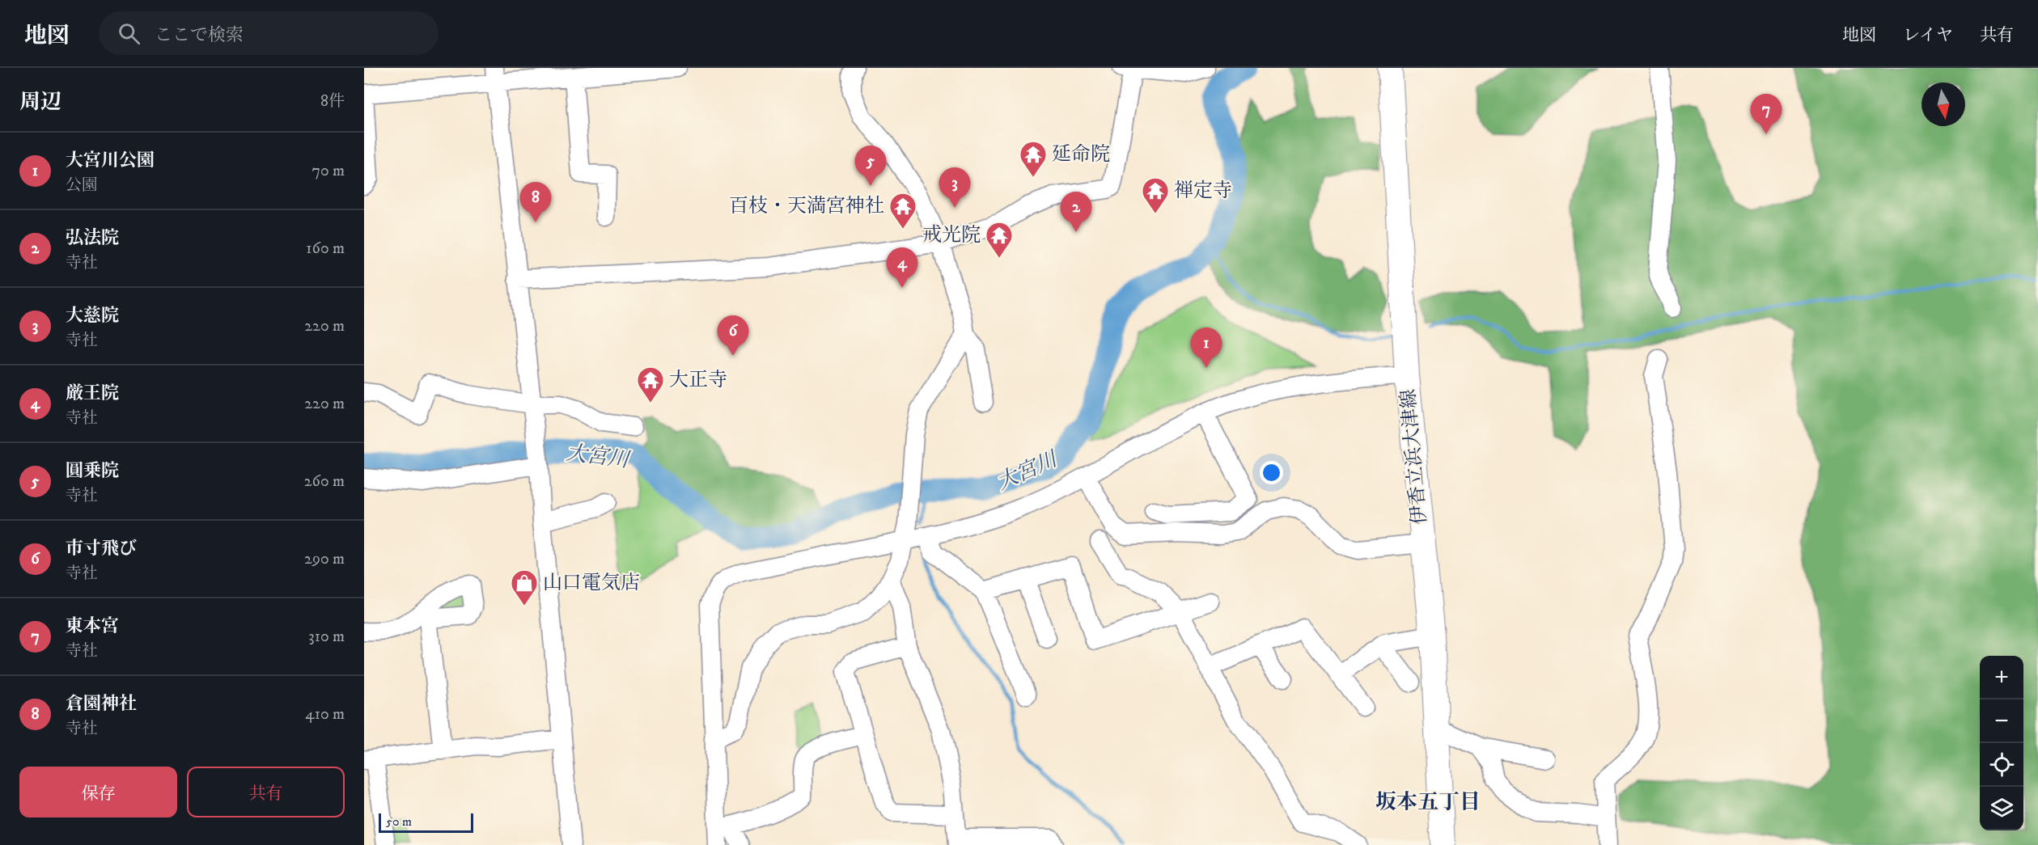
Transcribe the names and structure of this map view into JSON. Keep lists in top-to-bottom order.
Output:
{
  "streets": {
    "main road": ["伊香立浜大津線"]
  },
  "districts": ["坂本五丁目"],
  "water": ["大宮川"],
  "places": {
    "temple": [
      "延命院",
      "禅定寺",
      "百枝・天満宮神社",
      "戒光院",
      "大正寺"
    ],
    "shop": ["山口電気店"]
  },
  "scale_bar": "50 m",
  "north": "bottom",
  "page": {
    "header": "地図",
    "search": "ここで検索",
    "nav": ["地図", "レイヤ", "共有"],
    "heading": ["周辺", "8件"],
    "pins": [
      "7",
      "5",
      "3",
      "8",
      "2",
      "4",
      "6",
      "1"
    ],
    "list": [
      {
        "mark": "1",
        "name": "大宮川公園",
        "note": "公園",
        "value": "70 m"
      },
      {
        "mark": "2",
        "name": "弘法院",
        "note": "寺社",
        "value": "160 m"
      },
      {
        "mark": "3",
        "name": "大慈院",
        "note": "寺社",
        "value": "220 m"
      },
      {
        "mark": "4",
        "name": "厳王院",
        "note": "寺社",
        "value": "220 m"
      },
      {
        "mark": "5",
        "name": "圓乗院",
        "note": "寺社",
        "value": "260 m"
      },
      {
        "mark": "6",
        "name": "市寸飛び",
        "note": "寺社",
        "value": "290 m"
      },
      {
        "mark": "7",
        "name": "東本宮",
        "note": "寺社",
        "value": "310 m"
      },
      {
        "mark": "8",
        "name": "倉園神社",
        "note": "寺社",
        "value": "410 m"
      }
    ],
    "map_buttons": ["+", "−"],
    "buttons": ["保存", "共有"],
    "scale": "50 m"
  }
}
